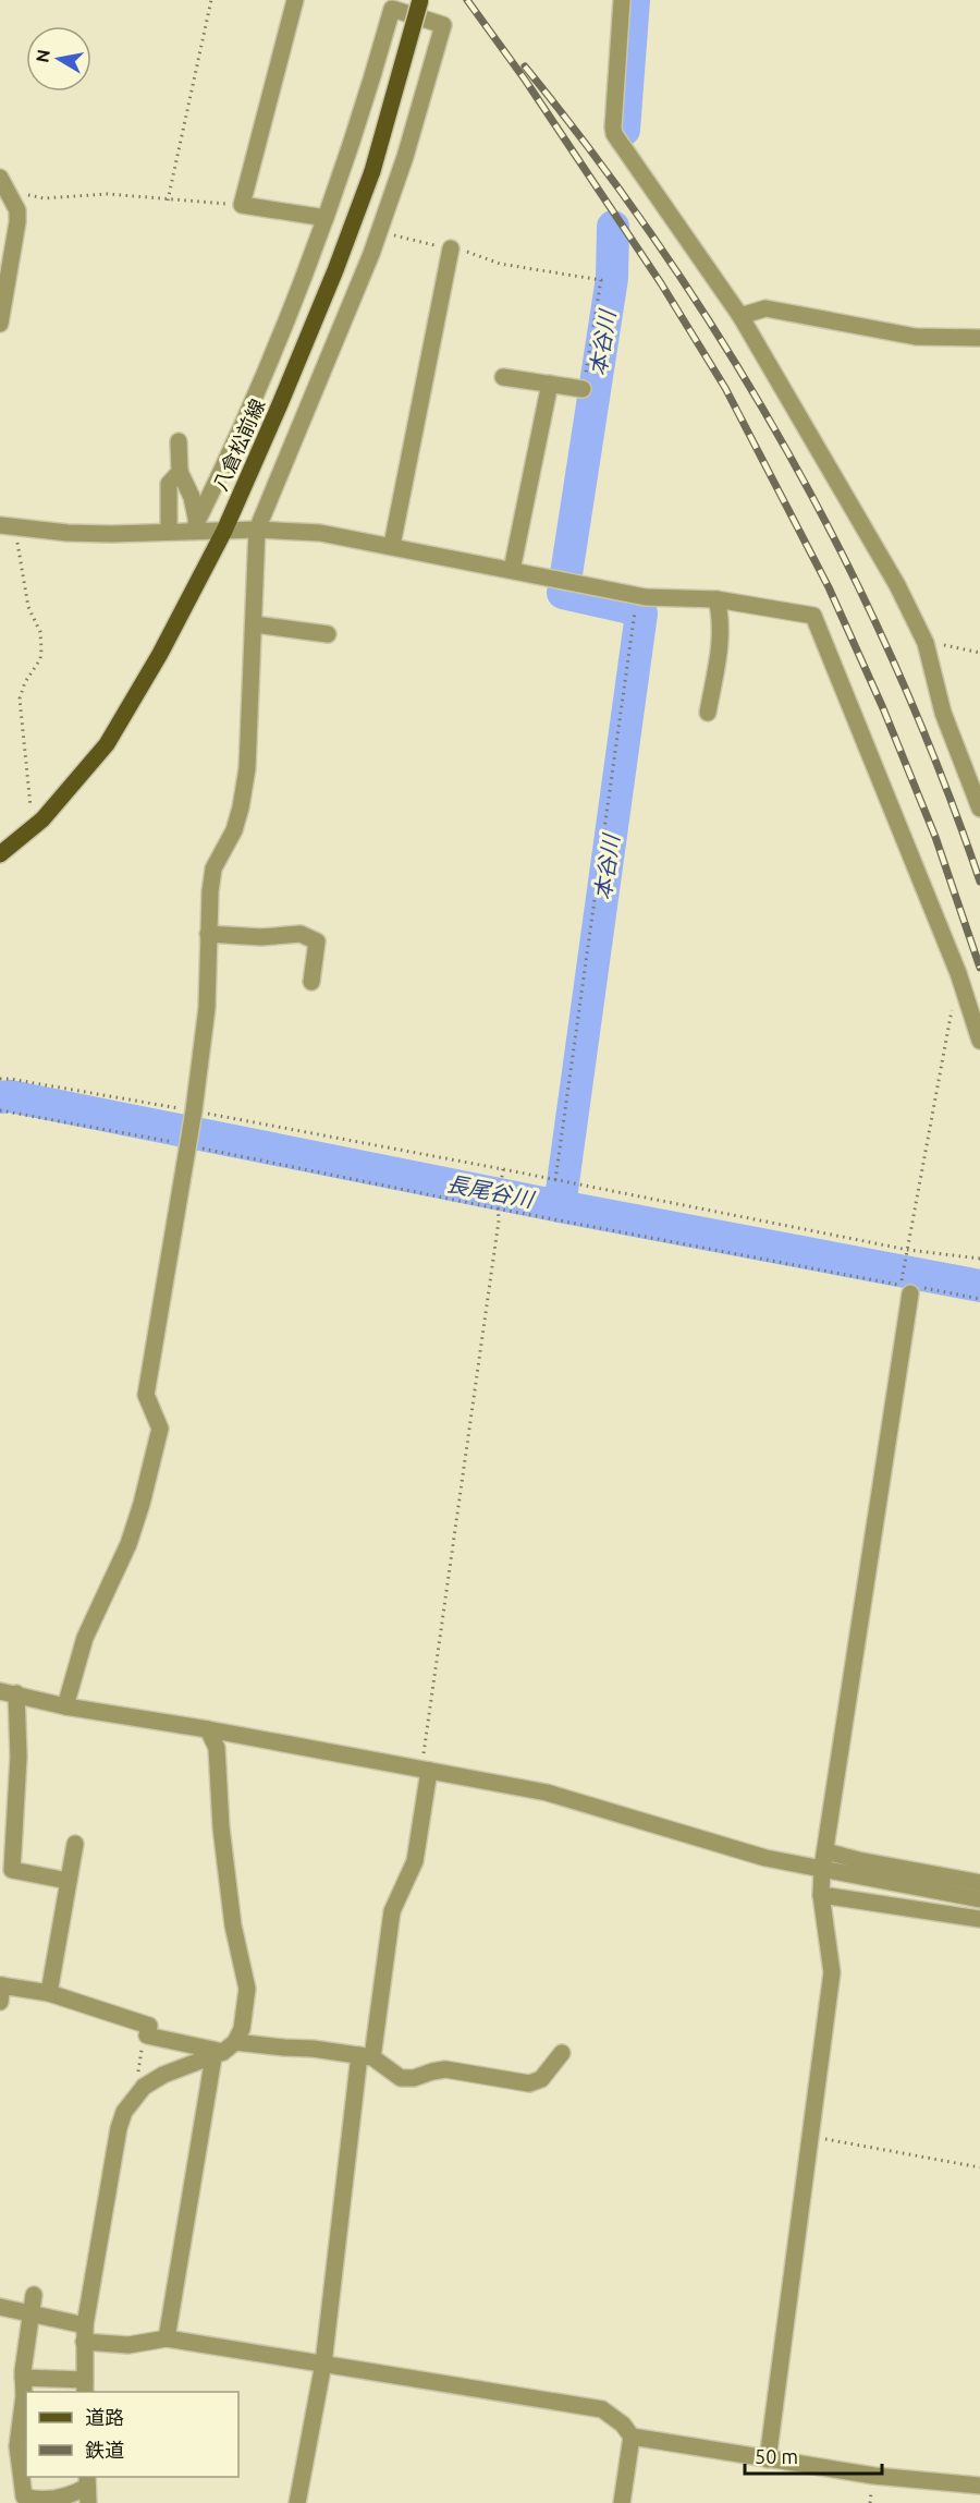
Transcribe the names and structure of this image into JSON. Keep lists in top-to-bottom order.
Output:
{
  "streets": {
    "main road": ["八倉松前線"]
  },
  "water": ["本谷川", "長尾谷川"],
  "legend": ["道路", "鉄道"],
  "scale_bar": "50 m",
  "north": "left"
}
